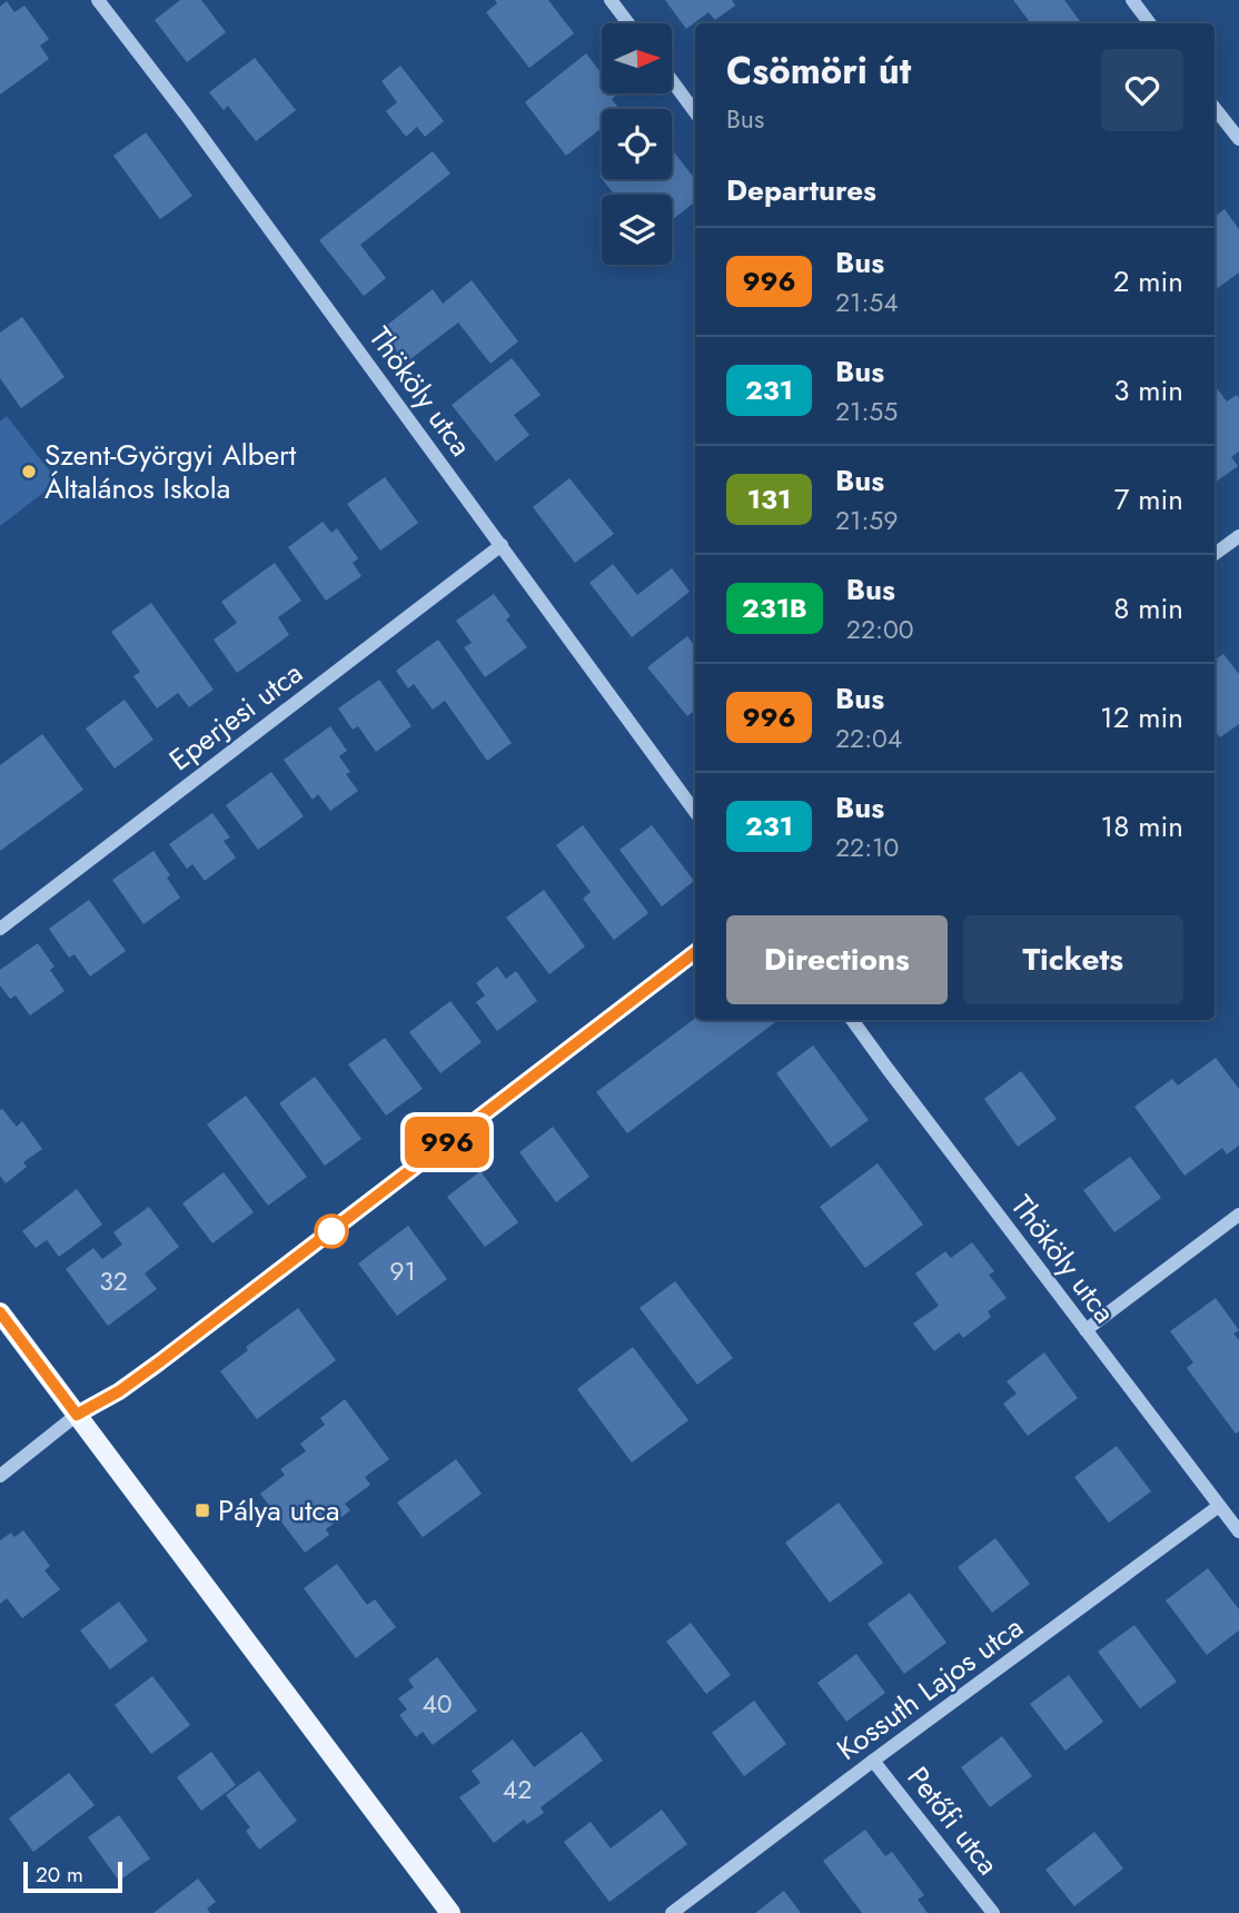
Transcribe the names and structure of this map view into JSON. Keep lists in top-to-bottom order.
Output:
{
  "streets": {
    "street": [
      "Thököly utca",
      "Eperjesi utca",
      "Kossuth Lajos utca",
      "Petőfi utca"
    ]
  },
  "crossings": [
    ["Thököly utca", "Eperjesi utca"],
    ["Thököly utca", "Kossuth Lajos utca"],
    ["Kossuth Lajos utca", "Petőfi utca"]
  ],
  "places": {
    "other": ["Szent-Györgyi Albert Általános Iskola"],
    "transit": ["Pálya utca"]
  },
  "lines": ["bus line 996"],
  "house_numbers": [
    "91",
    "32",
    "40",
    "42"
  ],
  "scale_bar": "20 m",
  "north": "right",
  "page": {
    "on_map": "996",
    "heading": [
      ["Csömöri út", "Bus"],
      "Departures"
    ],
    "list": [
      {
        "mark": "996",
        "name": "Bus",
        "note": "21:54",
        "value": "2 min"
      },
      {
        "mark": "231",
        "name": "Bus",
        "note": "21:55",
        "value": "3 min"
      },
      {
        "mark": "131",
        "name": "Bus",
        "note": "21:59",
        "value": "7 min"
      },
      {
        "mark": "231B",
        "name": "Bus",
        "note": "22:00",
        "value": "8 min"
      },
      {
        "mark": "996",
        "name": "Bus",
        "note": "22:04",
        "value": "12 min"
      },
      {
        "mark": "231",
        "name": "Bus",
        "note": "22:10",
        "value": "18 min"
      }
    ],
    "buttons": ["Directions", "Tickets"],
    "scale": "20 m"
  }
}
